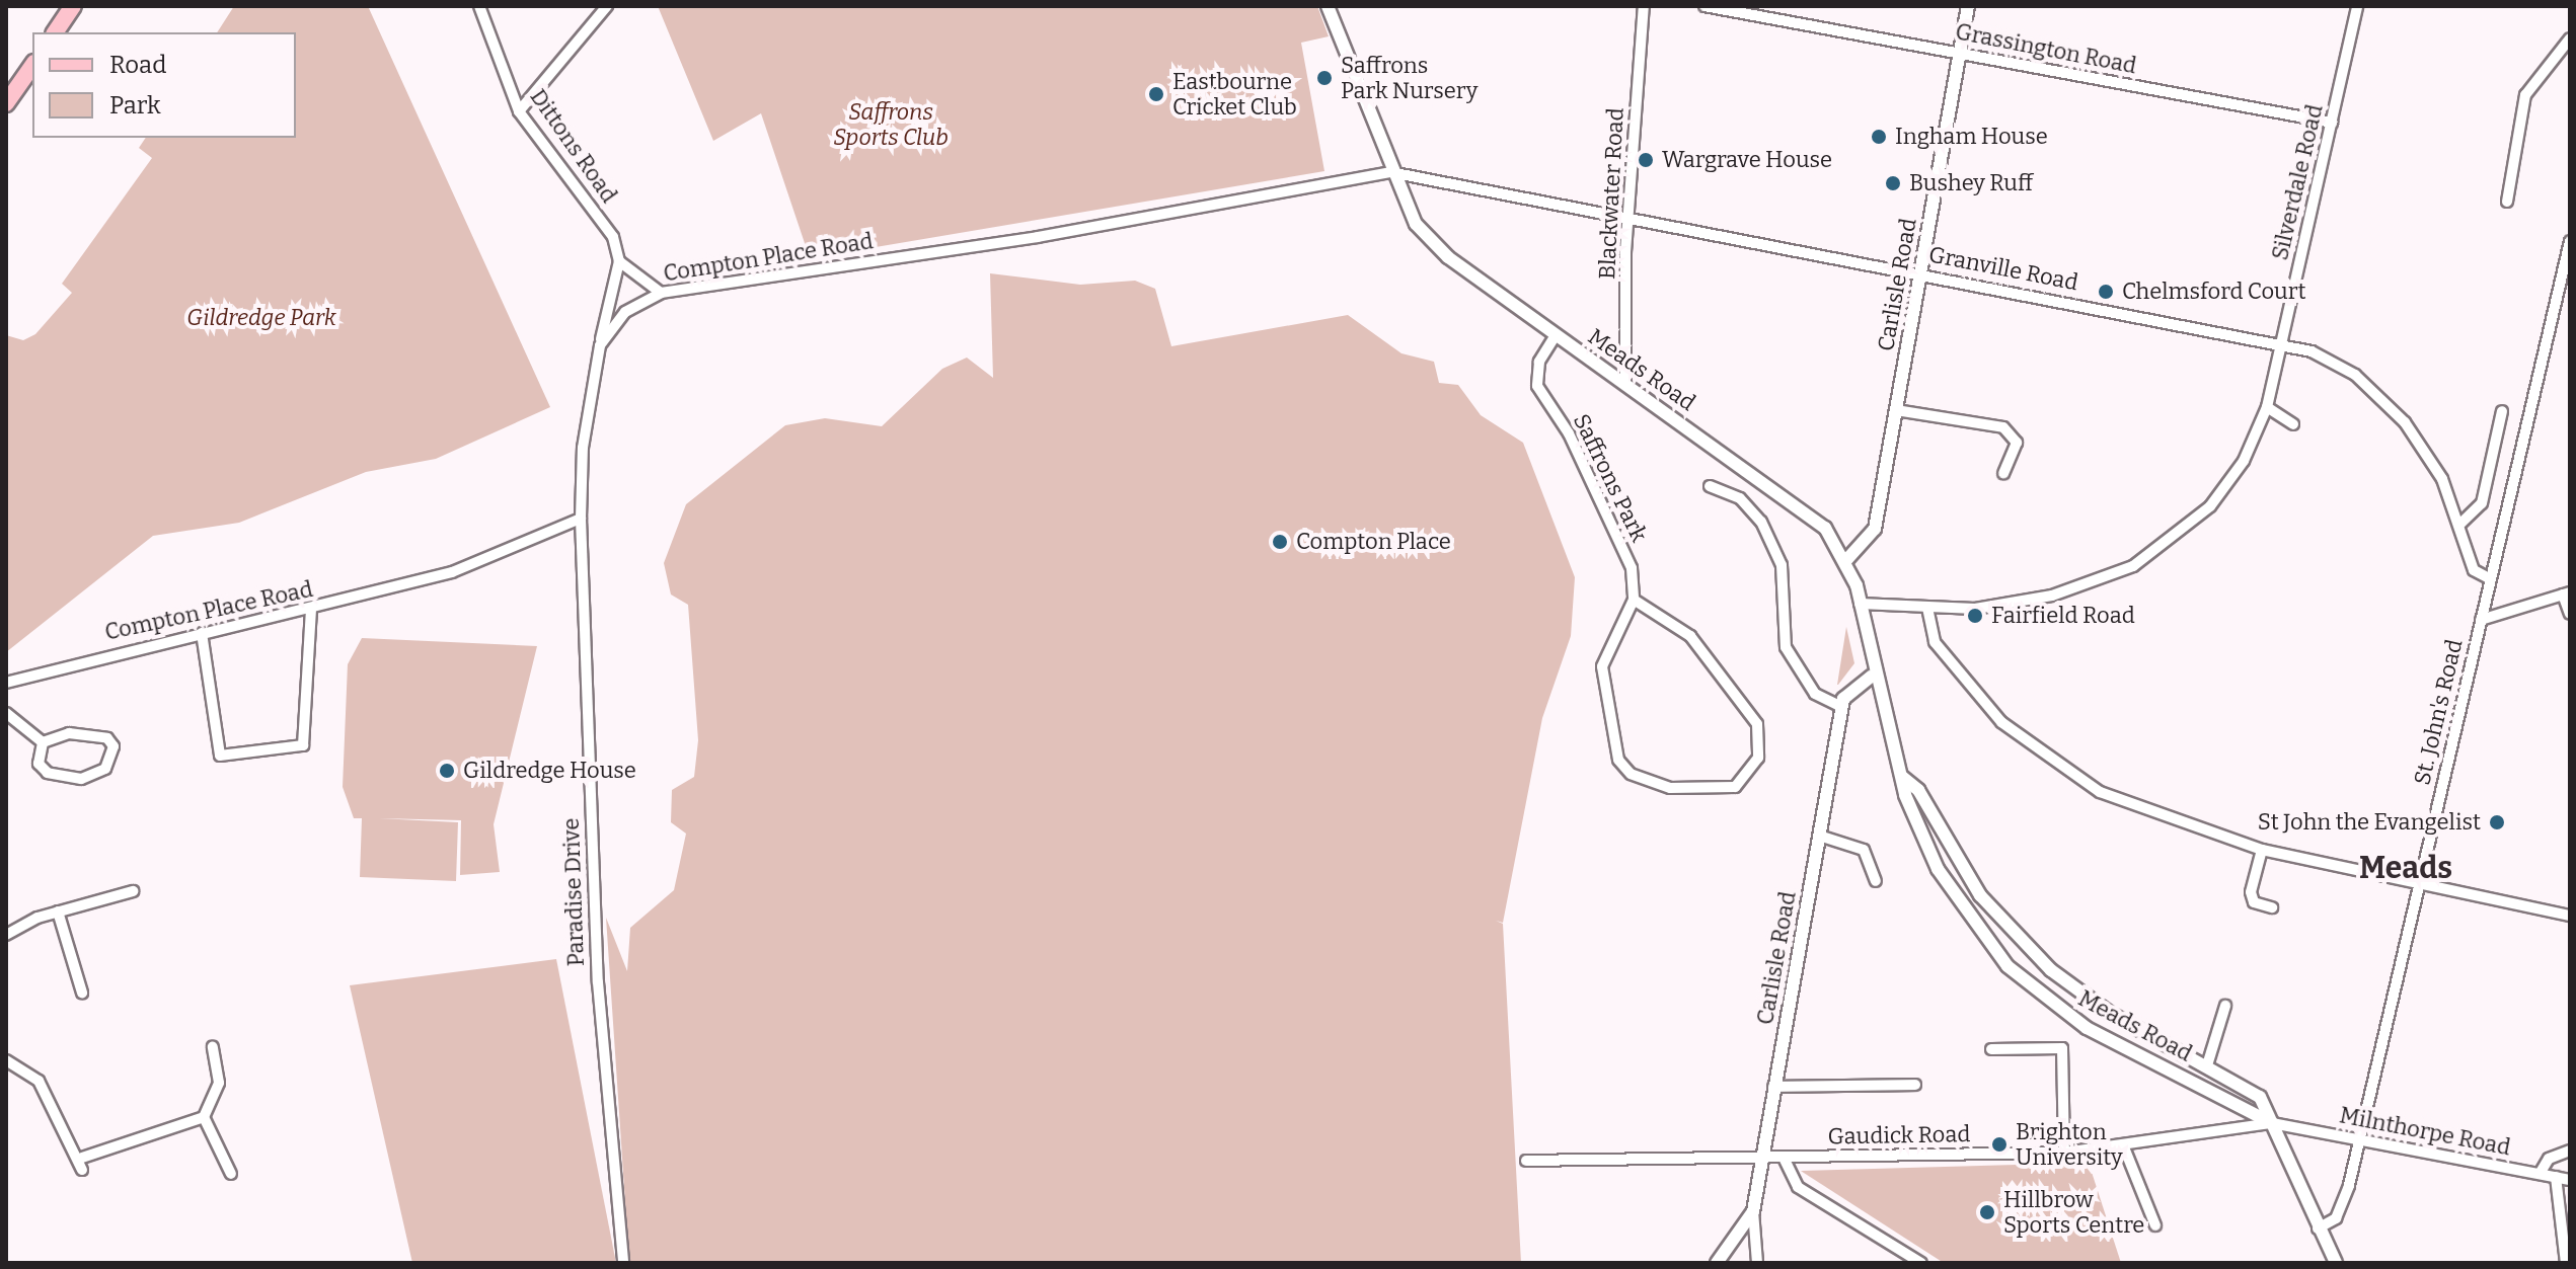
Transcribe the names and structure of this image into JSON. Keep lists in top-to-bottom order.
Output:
{
  "streets": {
    "street": [
      "Grassington Road",
      "Dittons Road",
      "Silverdale Road",
      "Blackwater Road",
      "Compton Place Road",
      "Granville Road",
      "Carlisle Road",
      "Meads Road",
      "Saffrons Park",
      "St. John's Road",
      "Paradise Drive",
      "Milnthorpe Road",
      "Gaudick Road"
    ]
  },
  "crossings": [
    ["Grassington Road", "Silverdale Road"],
    ["Grassington Road", "Carlisle Road"],
    ["Silverdale Road", "Granville Road"],
    ["Silverdale Road", "Meads Road"],
    ["Blackwater Road", "Granville Road"],
    ["Blackwater Road", "Meads Road"],
    ["Compton Place Road", "Granville Road"],
    ["Compton Place Road", "Meads Road"],
    ["Compton Place Road", "Paradise Drive"],
    ["Granville Road", "Carlisle Road"],
    ["Granville Road", "Meads Road"],
    ["Granville Road", "St. John's Road"],
    ["Carlisle Road", "Meads Road"],
    ["Carlisle Road", "Gaudick Road"],
    ["Meads Road", "Saffrons Park"],
    ["Meads Road", "St. John's Road"],
    ["Meads Road", "Milnthorpe Road"],
    ["Meads Road", "Gaudick Road"],
    ["St. John's Road", "Milnthorpe Road"],
    ["Milnthorpe Road", "Gaudick Road"]
  ],
  "districts": ["Meads"],
  "parks": ["Saffrons Sports Club", "Gildredge Park"],
  "places": [
    "Saffrons Park Nursery",
    "Eastbourne Cricket Club",
    "Ingham House",
    "Wargrave House",
    "Bushey Ruff",
    "Chelmsford Court",
    "Compton Place",
    "Fairfield Road",
    "Gildredge House",
    "St John the Evangelist",
    "Brighton University",
    "Hillbrow Sports Centre"
  ],
  "legend": ["Road", "Park"]
}
